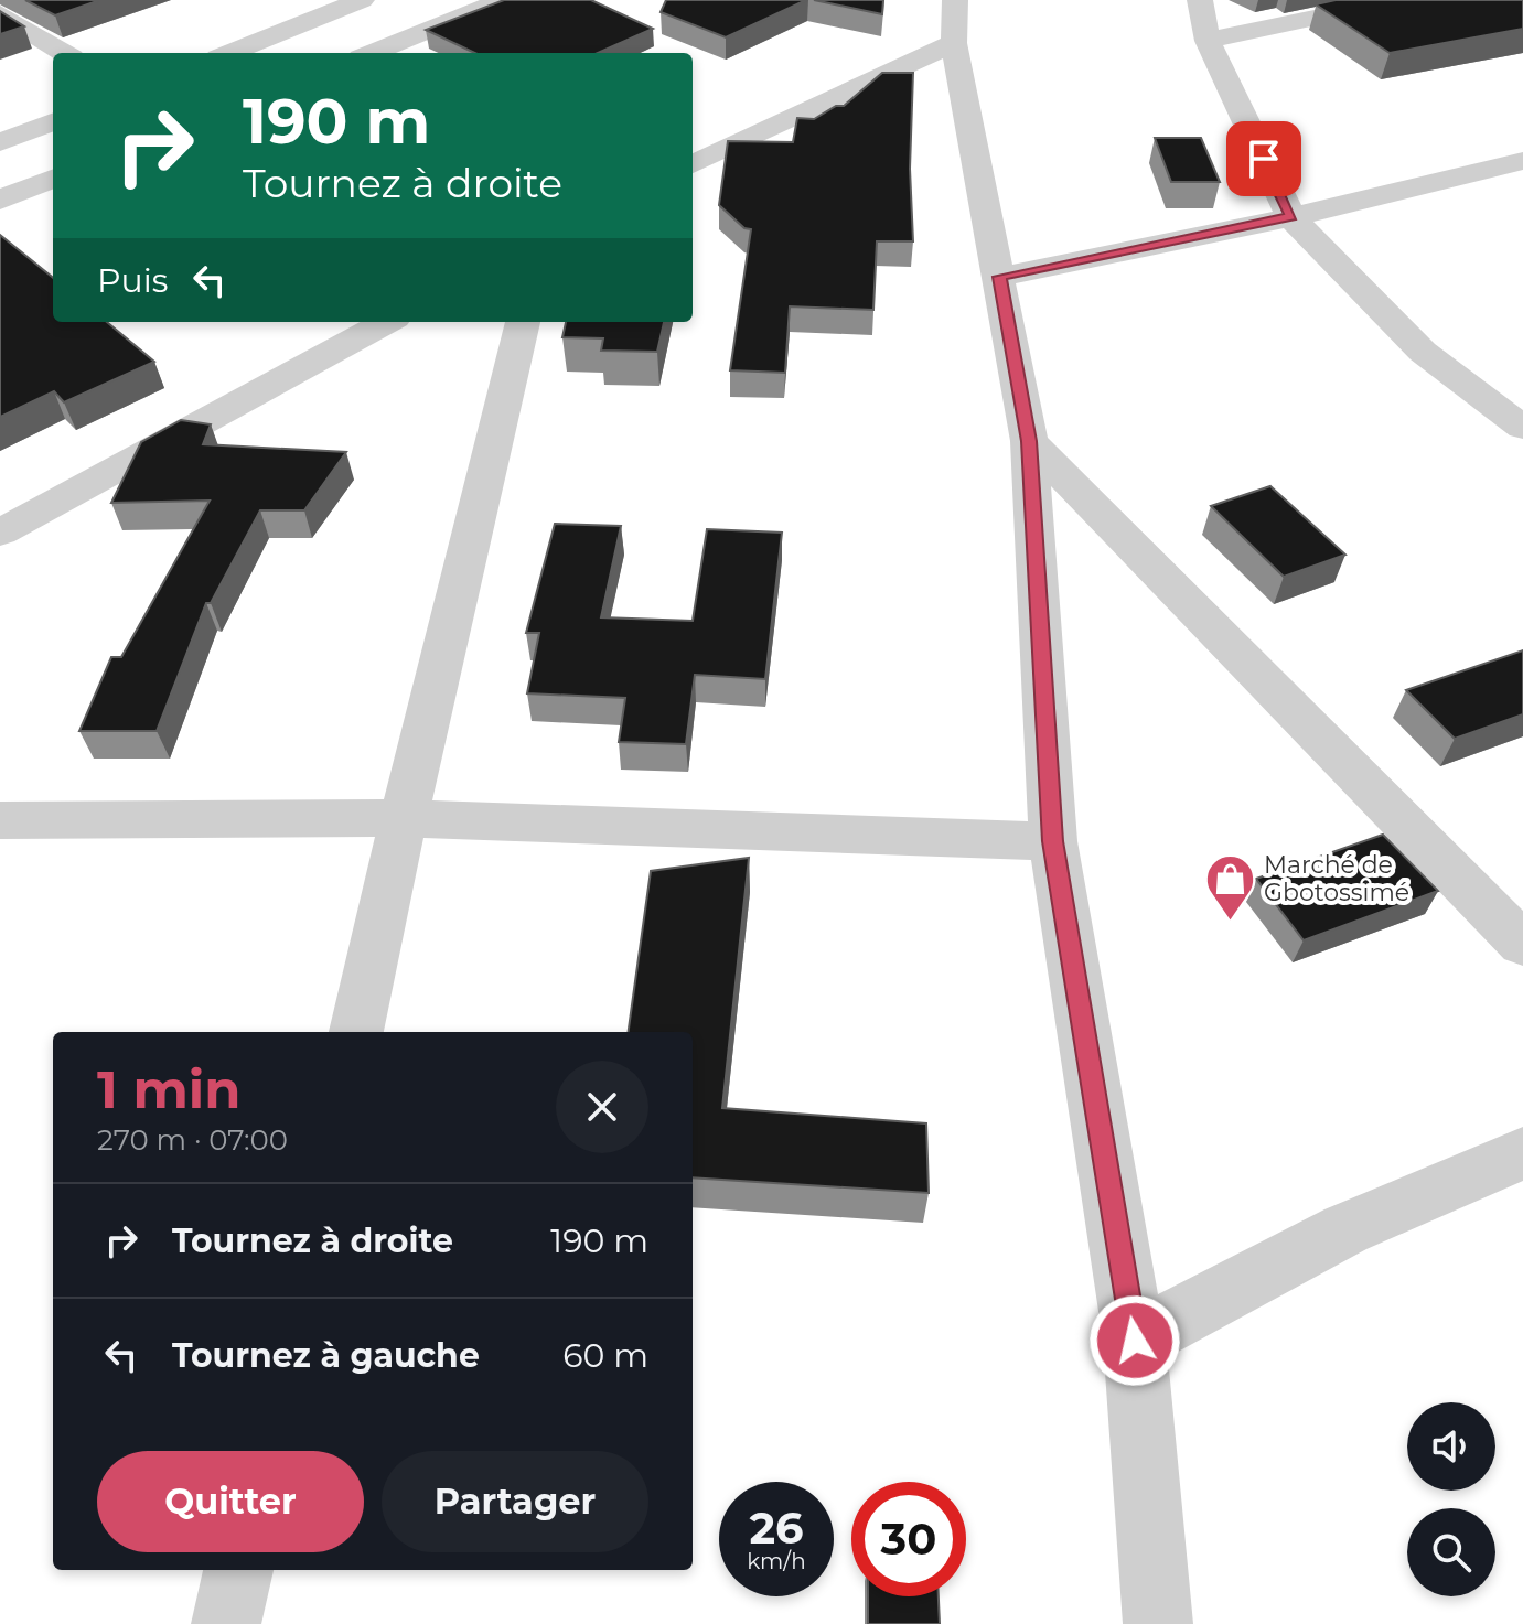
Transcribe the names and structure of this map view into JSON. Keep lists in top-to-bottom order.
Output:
{
  "places": {
    "shop": ["Marché de Gbotossimé"]
  },
  "page": {
    "turn": ["190 m", "Tournez à droite"],
    "then": "Puis",
    "heading": ["1 min", "270 m · 07:00"],
    "list": [
      {
        "name": "Tournez à droite",
        "value": "190 m"
      },
      {
        "name": "Tournez à gauche",
        "value": "60 m"
      }
    ],
    "buttons": ["Quitter", "Partager"],
    "speed": "26 km/h",
    "limit": "30"
  }
}
